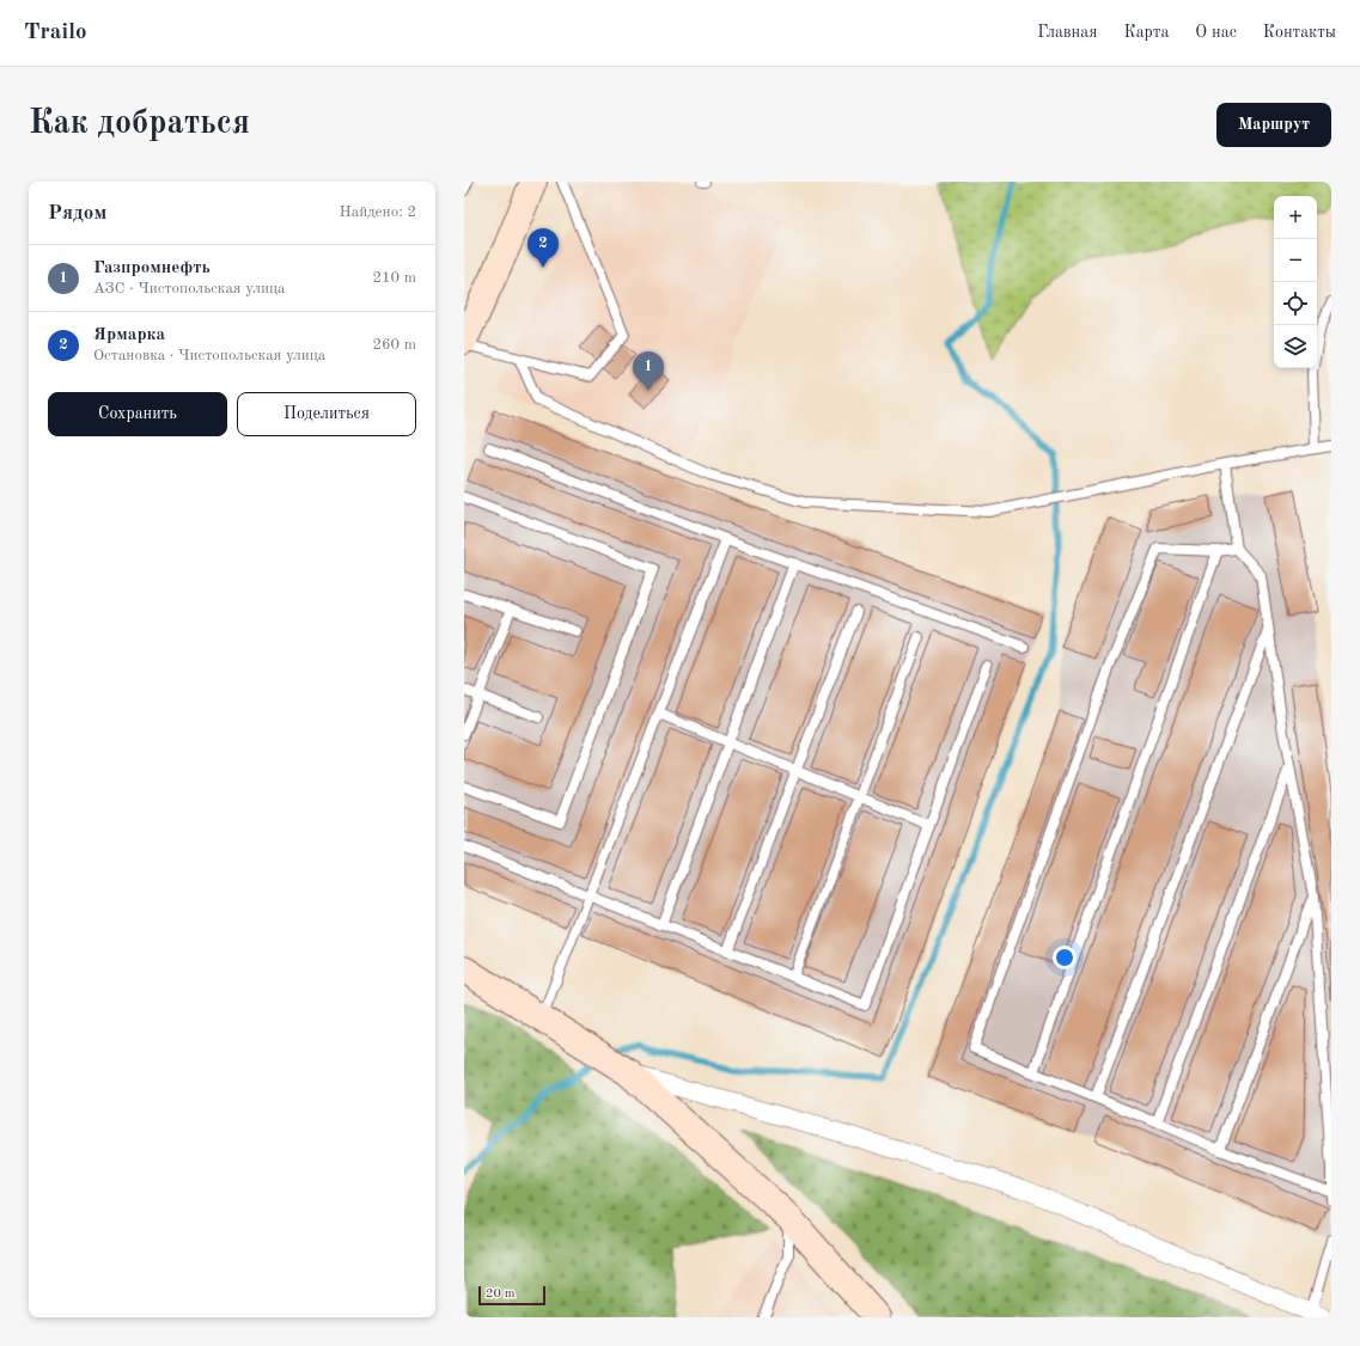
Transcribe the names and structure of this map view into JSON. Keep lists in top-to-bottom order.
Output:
{
  "scale_bar": "20 m",
  "page": {
    "header": "Trailo",
    "nav": [
      "Главная",
      "Карта",
      "О нас",
      "Контакты"
    ],
    "buttons": [
      "Маршрут",
      ["Сохранить", "Поделиться"]
    ],
    "title": "Как добраться",
    "heading": ["Рядом", "Найдено: 2"],
    "map_buttons": ["+", "−"],
    "pins": ["2", "1"],
    "list": [
      {
        "mark": "1",
        "name": "Газпромнефть",
        "note": "АЗС · Чистопольская улица",
        "value": "210 m"
      },
      {
        "mark": "2",
        "name": "Ярмарка",
        "note": "Остановка · Чистопольская улица",
        "value": "260 m"
      }
    ],
    "scale": "20 m"
  }
}
